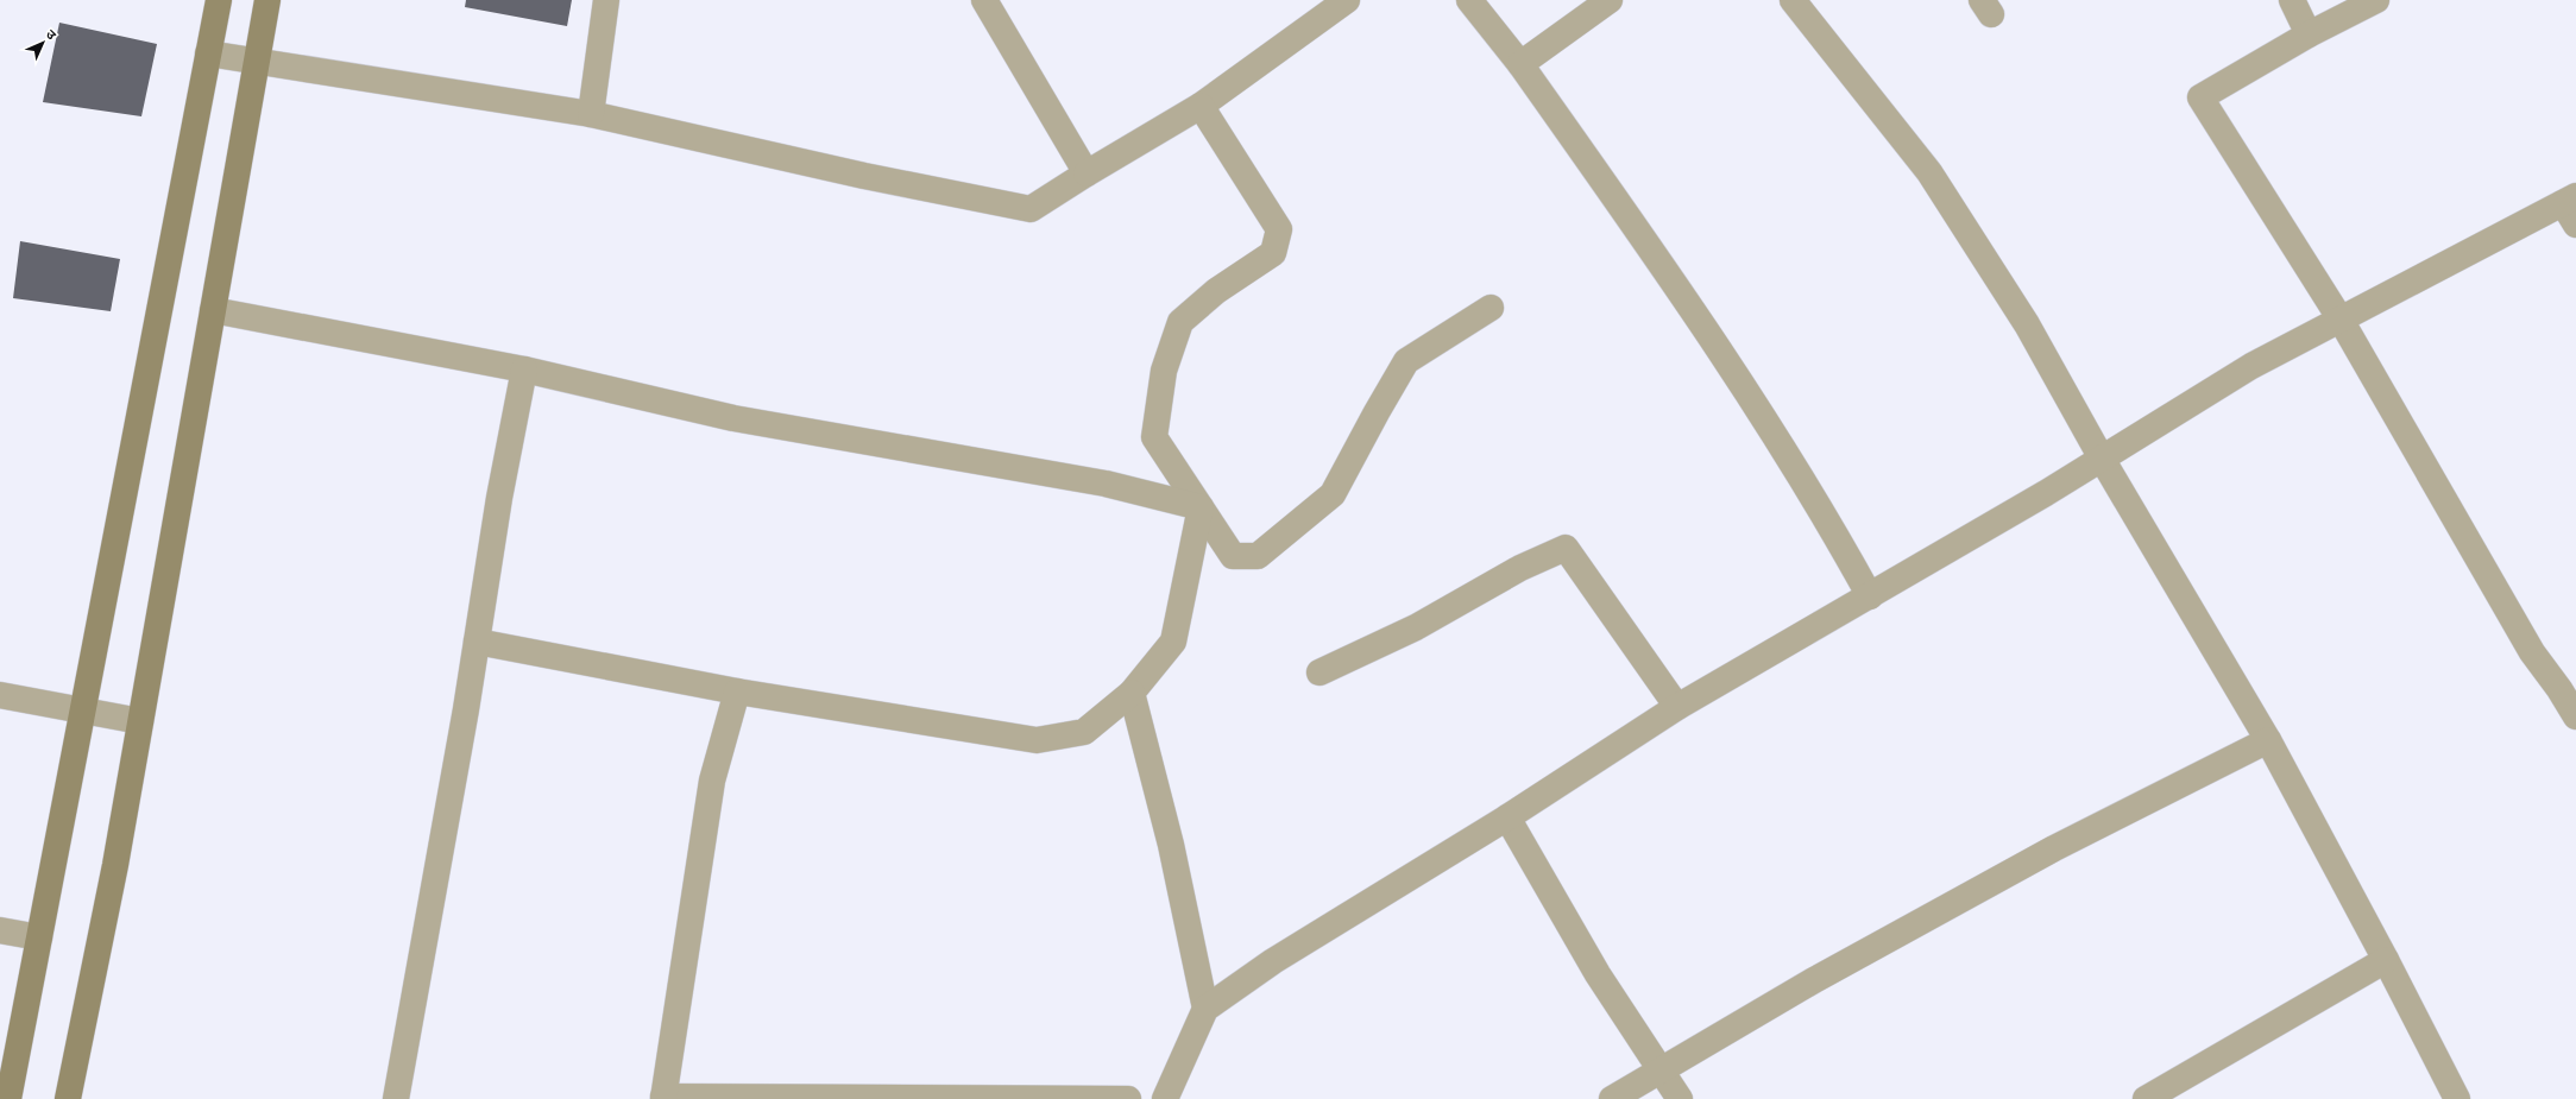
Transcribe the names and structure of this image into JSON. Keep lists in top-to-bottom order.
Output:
{
  "north": "top right"
}
